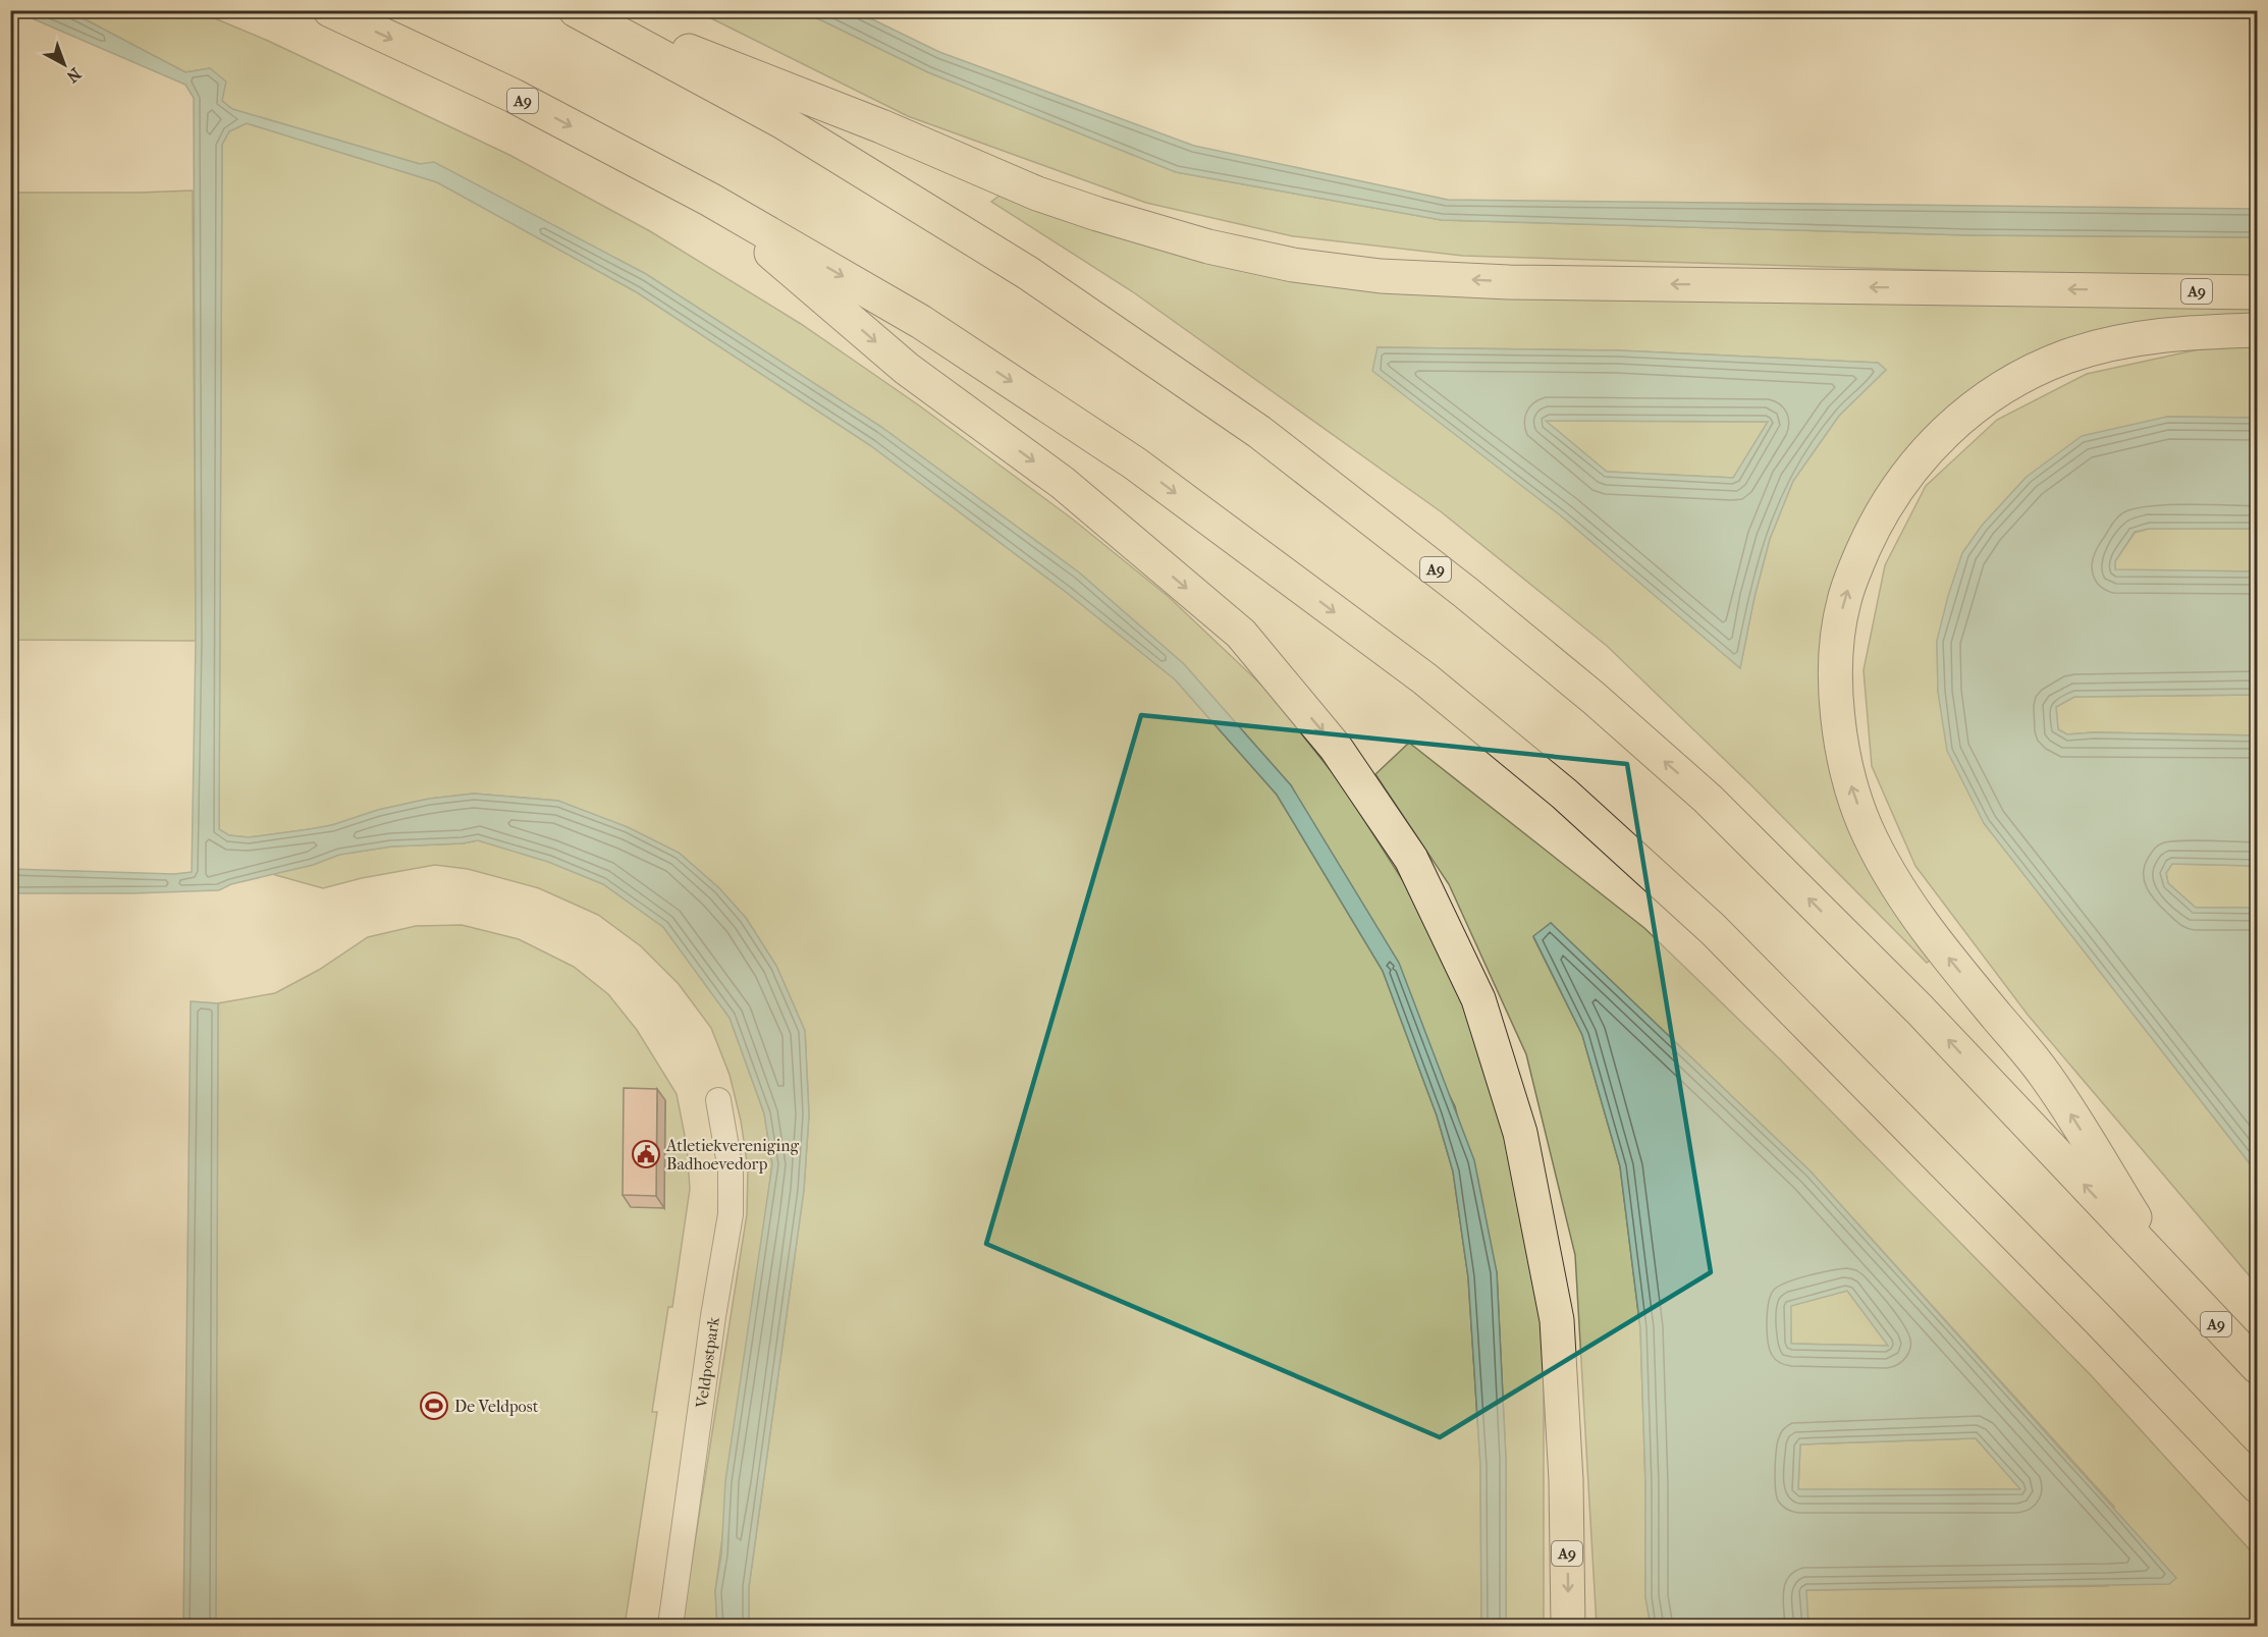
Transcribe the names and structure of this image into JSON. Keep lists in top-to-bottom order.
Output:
{
  "streets": {
    "highway": ["A9"],
    "street": ["Veldpostpark"]
  },
  "places": {
    "public building": ["Atletiekvereniging Badhoevedorp"],
    "sports": ["De Veldpost"]
  },
  "north": "bottom right"
}
